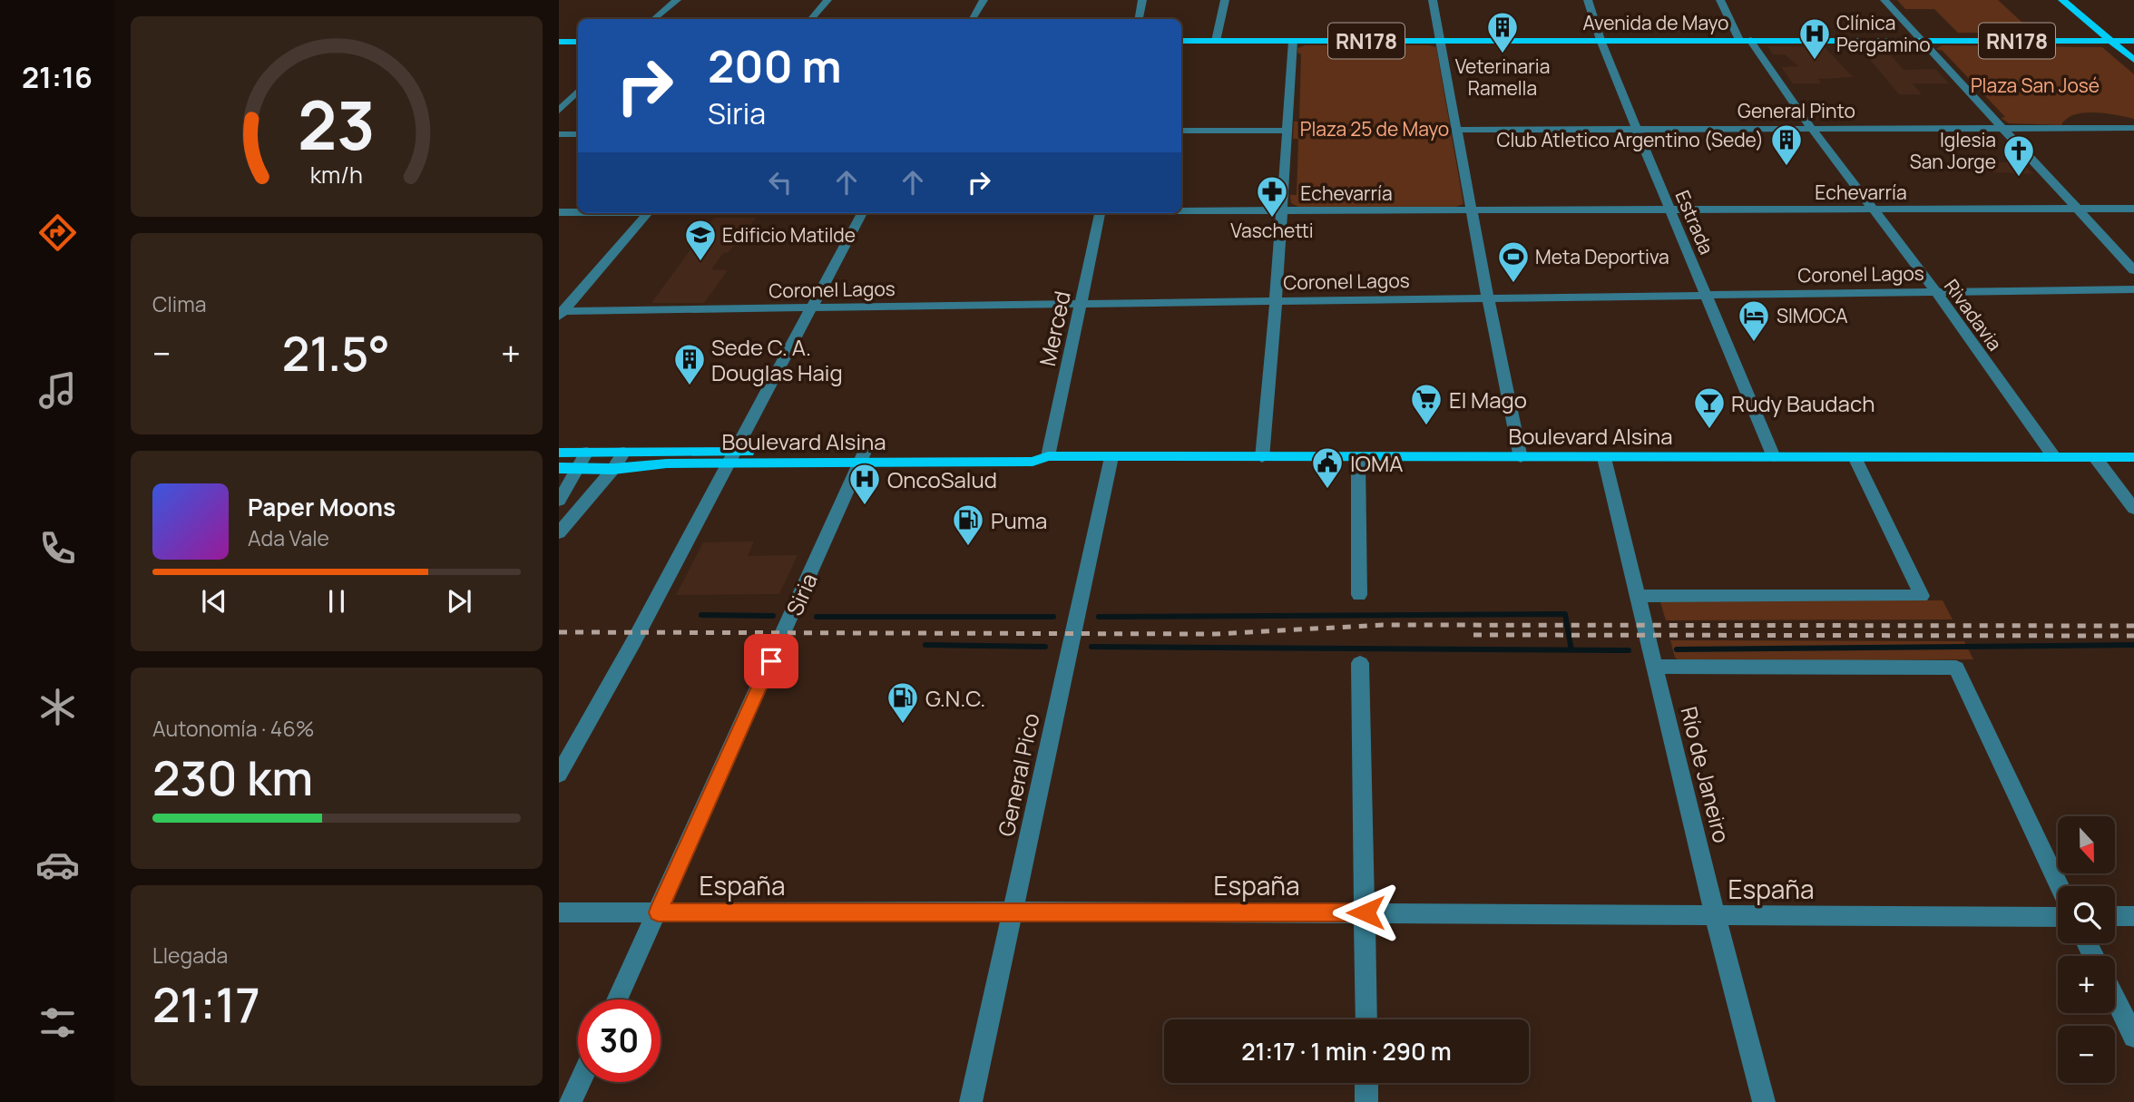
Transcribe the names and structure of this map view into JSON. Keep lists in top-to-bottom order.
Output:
{
  "streets": {
    "main road": ["Avenida de Mayo", "RN178", "Boulevard Alsina"],
    "street": [
      "General Pinto",
      "Echevarría",
      "Estrada",
      "Coronel Lagos",
      "Rivadavia",
      "Merced",
      "Siria",
      "General Pico",
      "Río de Janeiro",
      "España"
    ]
  },
  "crossings": [
    ["Avenida de Mayo", "Estrada"],
    ["Avenida de Mayo", "Rivadavia"],
    ["General Pinto", "Estrada"],
    ["General Pinto", "Rivadavia"],
    ["Echevarría", "Estrada"],
    ["Echevarría", "Rivadavia"],
    ["Estrada", "Coronel Lagos"],
    ["Estrada", "Boulevard Alsina"],
    ["Coronel Lagos", "Rivadavia"],
    ["Coronel Lagos", "Merced"],
    ["Rivadavia", "Boulevard Alsina"],
    ["Merced", "Boulevard Alsina"],
    ["Boulevard Alsina", "Siria"],
    ["Boulevard Alsina", "General Pico"],
    ["Boulevard Alsina", "Río de Janeiro"],
    ["Siria", "España"],
    ["General Pico", "España"],
    ["Río de Janeiro", "España"]
  ],
  "parks": ["Plaza San José", "Plaza 25 de Mayo"],
  "places": {
    "building": ["Veterinaria Ramella", "Club Atletico Argentino (Sede)", "Sede C. A. Douglas Haig"],
    "hospital": ["Clínica Pergamino", "OncoSalud"],
    "church": ["Iglesia San Jorge"],
    "pharmacy": ["Vaschetti"],
    "school or university": ["Edificio Matilde"],
    "sports": ["Meta Deportiva"],
    "hotel": ["SIMOCA"],
    "supermarket": ["El Mago"],
    "bar": ["Rudy Baudach"],
    "public building": ["IOMA"],
    "fuel station": ["Puma", "G.N.C."]
  },
  "north": "bottom",
  "page": {
    "tabs": "21:16",
    "turn": ["200 m", "Siria"],
    "tile": [
      "Clima",
      ["Autonomía · 46%", "230 km"],
      ["Llegada", "21:17"]
    ],
    "heat": ["−", "21.5°", "+"],
    "song": ["Paper Moons", "Ada Vale"],
    "map_buttons": ["+", "−"],
    "limit": "30",
    "trip": "21:17 · 1 min · 290 m",
    "gauge": ["23", "km/h"]
  }
}
